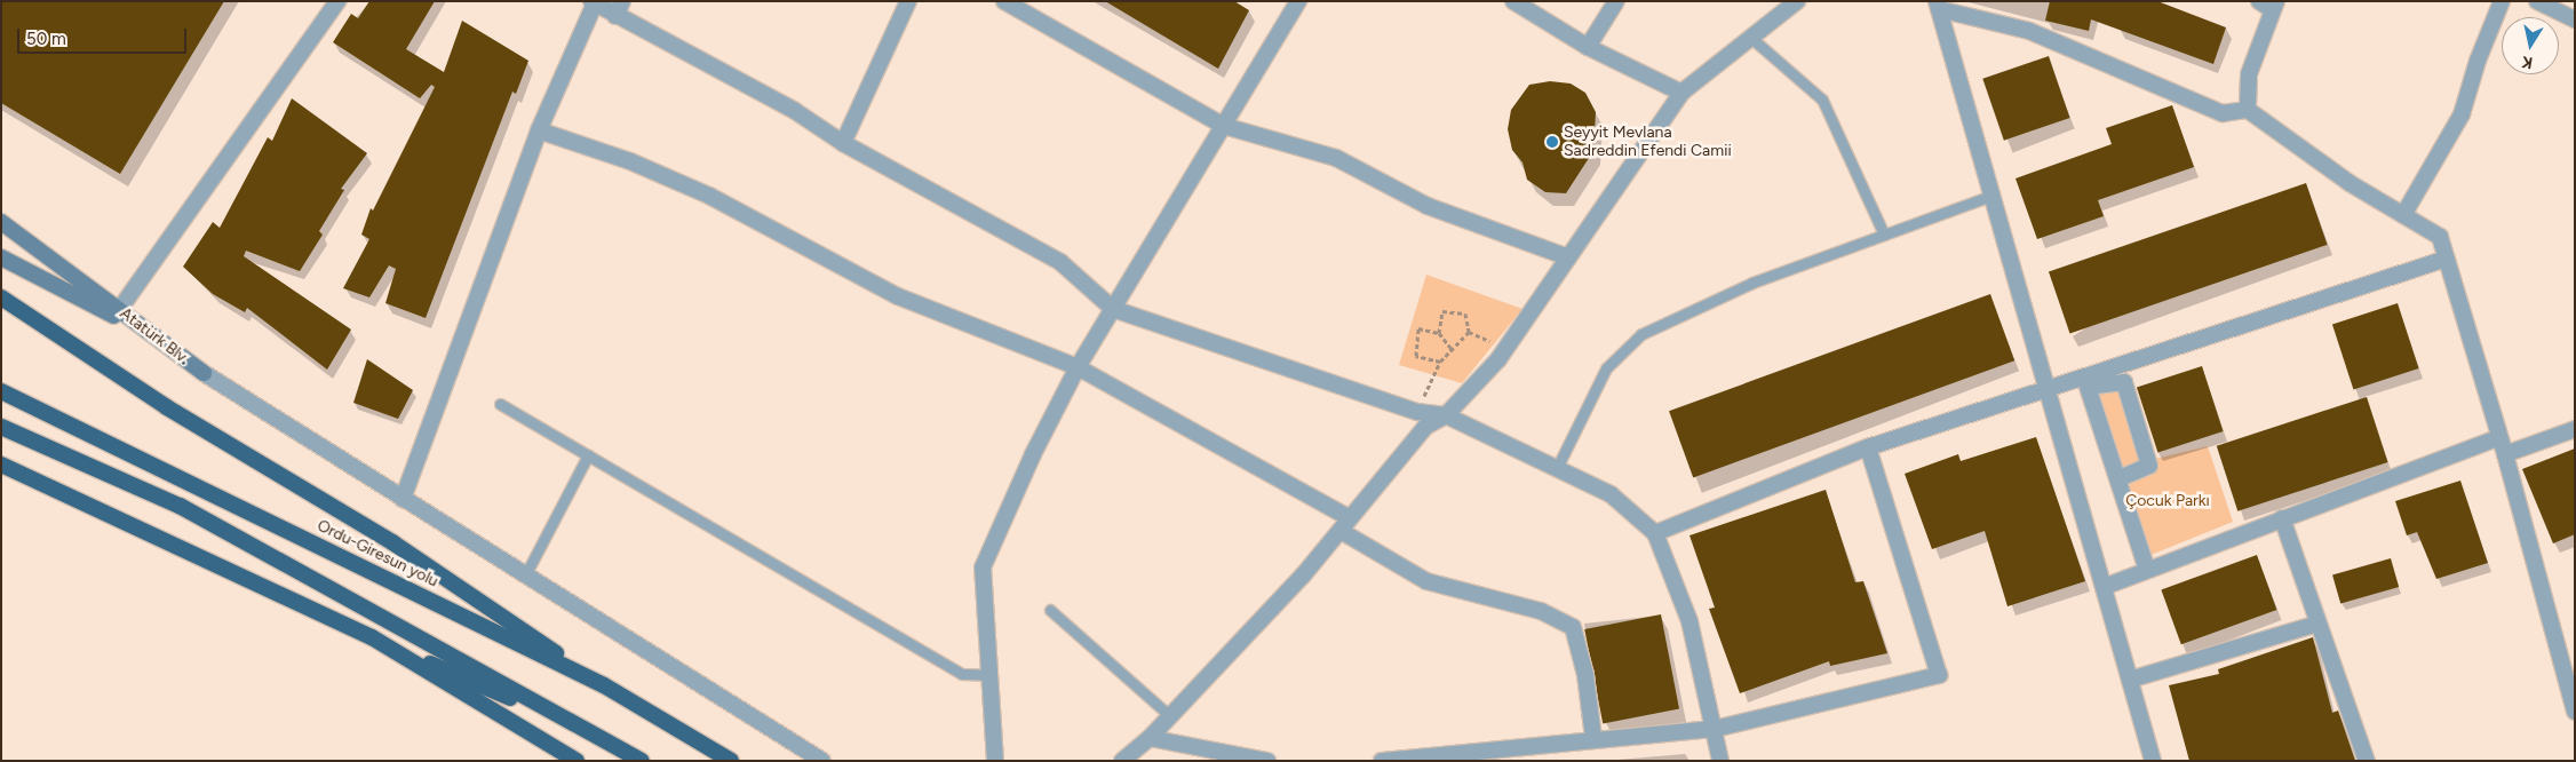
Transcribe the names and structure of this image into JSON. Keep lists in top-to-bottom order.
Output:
{
  "streets": {
    "highway": ["Ordu-Giresun yolu"],
    "main road": ["Atatürk Blv."]
  },
  "parks": ["Çocuk Parkı"],
  "places": ["Seyyit Mevlana Sadreddin Efendi Camii"],
  "scale_bar": "50 m",
  "north": "bottom"
}
